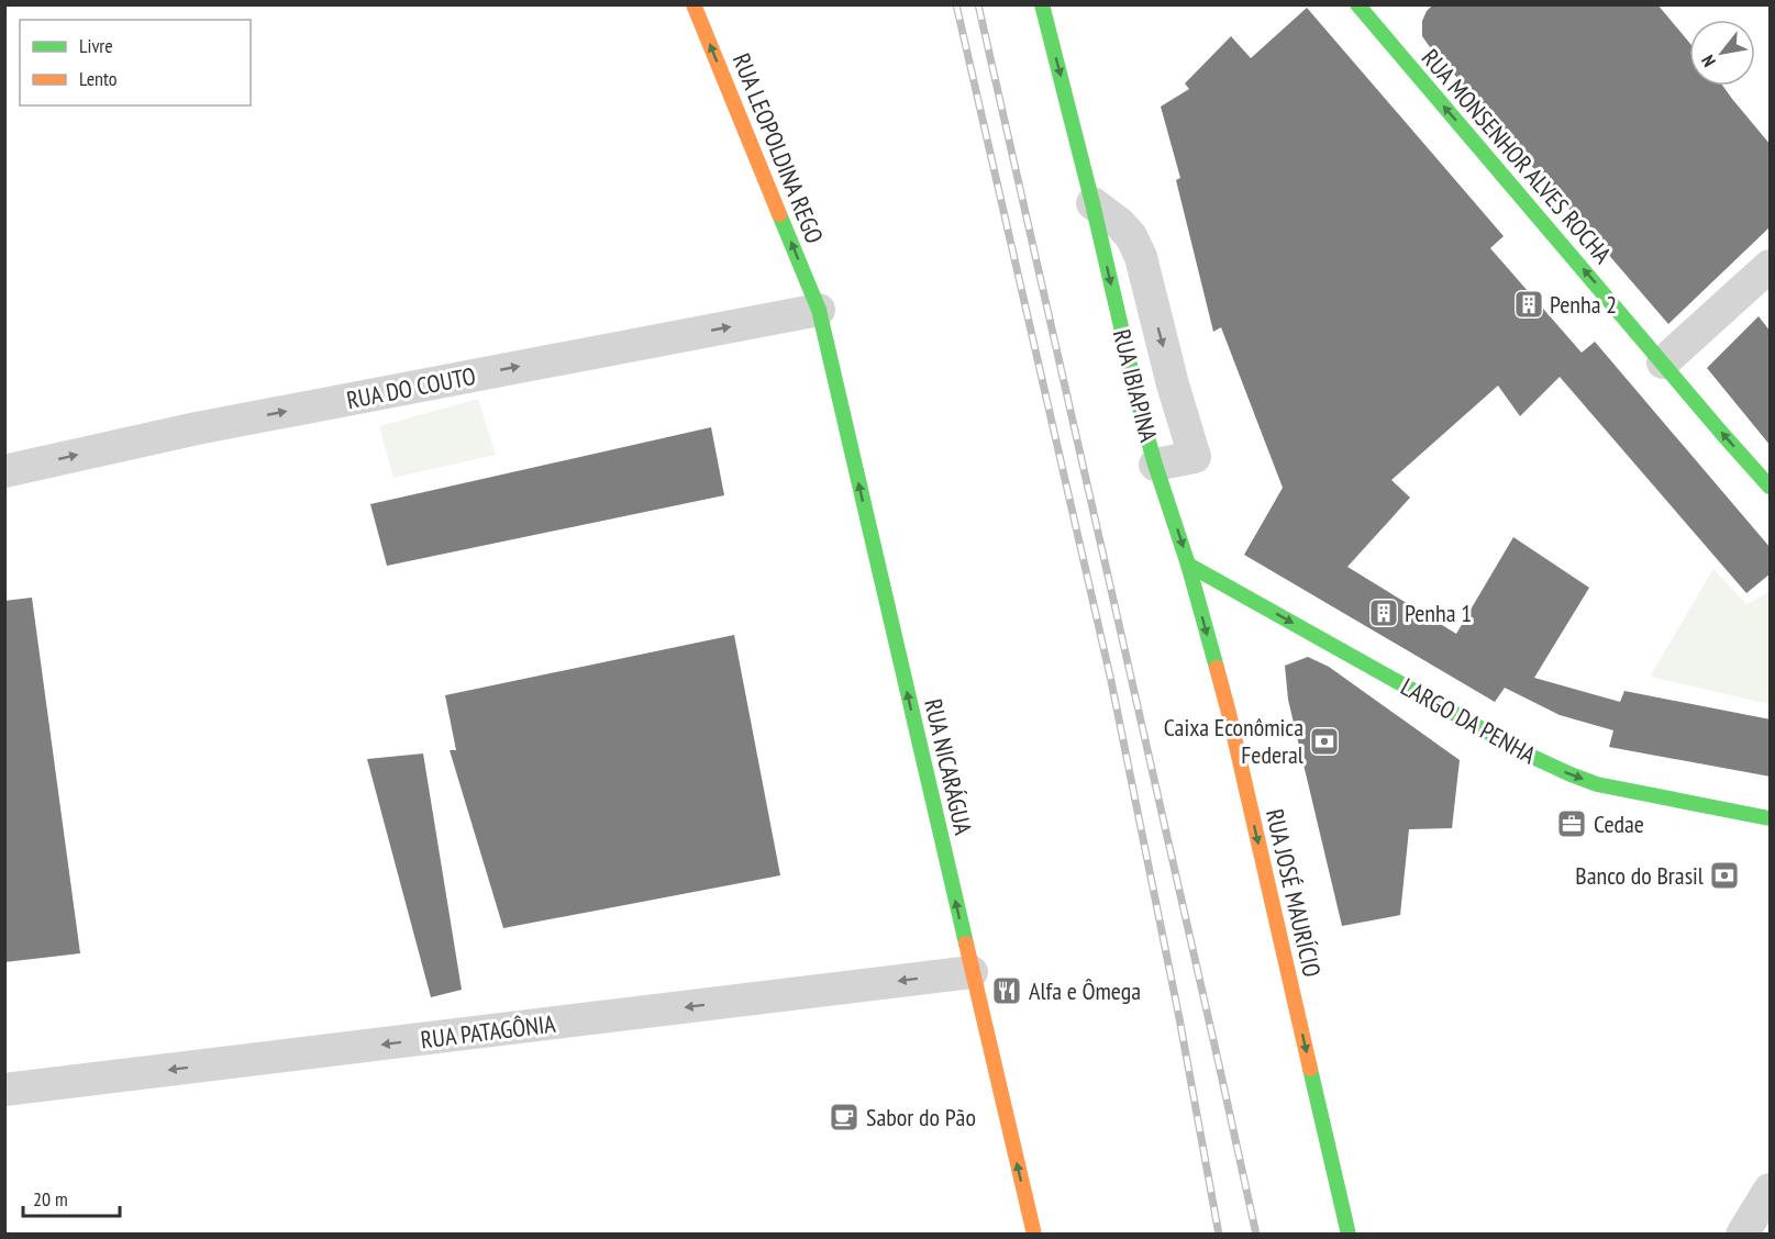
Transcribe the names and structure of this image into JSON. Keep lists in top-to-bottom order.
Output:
{
  "streets": {
    "main road": [
      "RUA LEOPOLDINA REGO",
      "RUA MONSENHOR ALVES ROCHA",
      "RUA IBIAPINA",
      "LARGO DA PENHA",
      "RUA NICARÁGUA",
      "RUA JOSÉ MAURÍCIO"
    ],
    "street": ["RUA DO COUTO", "RUA PATAGÔNIA"]
  },
  "crossings": [
    ["RUA LEOPOLDINA REGO", "RUA DO COUTO"],
    ["RUA LEOPOLDINA REGO", "RUA NICARÁGUA"],
    ["RUA IBIAPINA", "LARGO DA PENHA"],
    ["RUA IBIAPINA", "RUA JOSÉ MAURÍCIO"],
    ["RUA DO COUTO", "RUA NICARÁGUA"],
    ["LARGO DA PENHA", "RUA JOSÉ MAURÍCIO"],
    ["RUA NICARÁGUA", "RUA PATAGÔNIA"]
  ],
  "one_way": [
    "RUA LEOPOLDINA REGO",
    "RUA MONSENHOR ALVES ROCHA",
    "RUA IBIAPINA",
    "RUA DO COUTO",
    "LARGO DA PENHA",
    "RUA NICARÁGUA",
    "RUA JOSÉ MAURÍCIO",
    "RUA PATAGÔNIA"
  ],
  "places": {
    "building": ["Penha 2", "Penha 1"],
    "bank": ["Caixa Econômica Federal", "Banco do Brasil"],
    "office": ["Cedae"],
    "restaurant": ["Alfa e Ômega"],
    "cafe": ["Sabor do Pão"]
  },
  "legend": ["Livre", "Lento"],
  "scale_bar": "20 m",
  "north": "bottom left"
}
